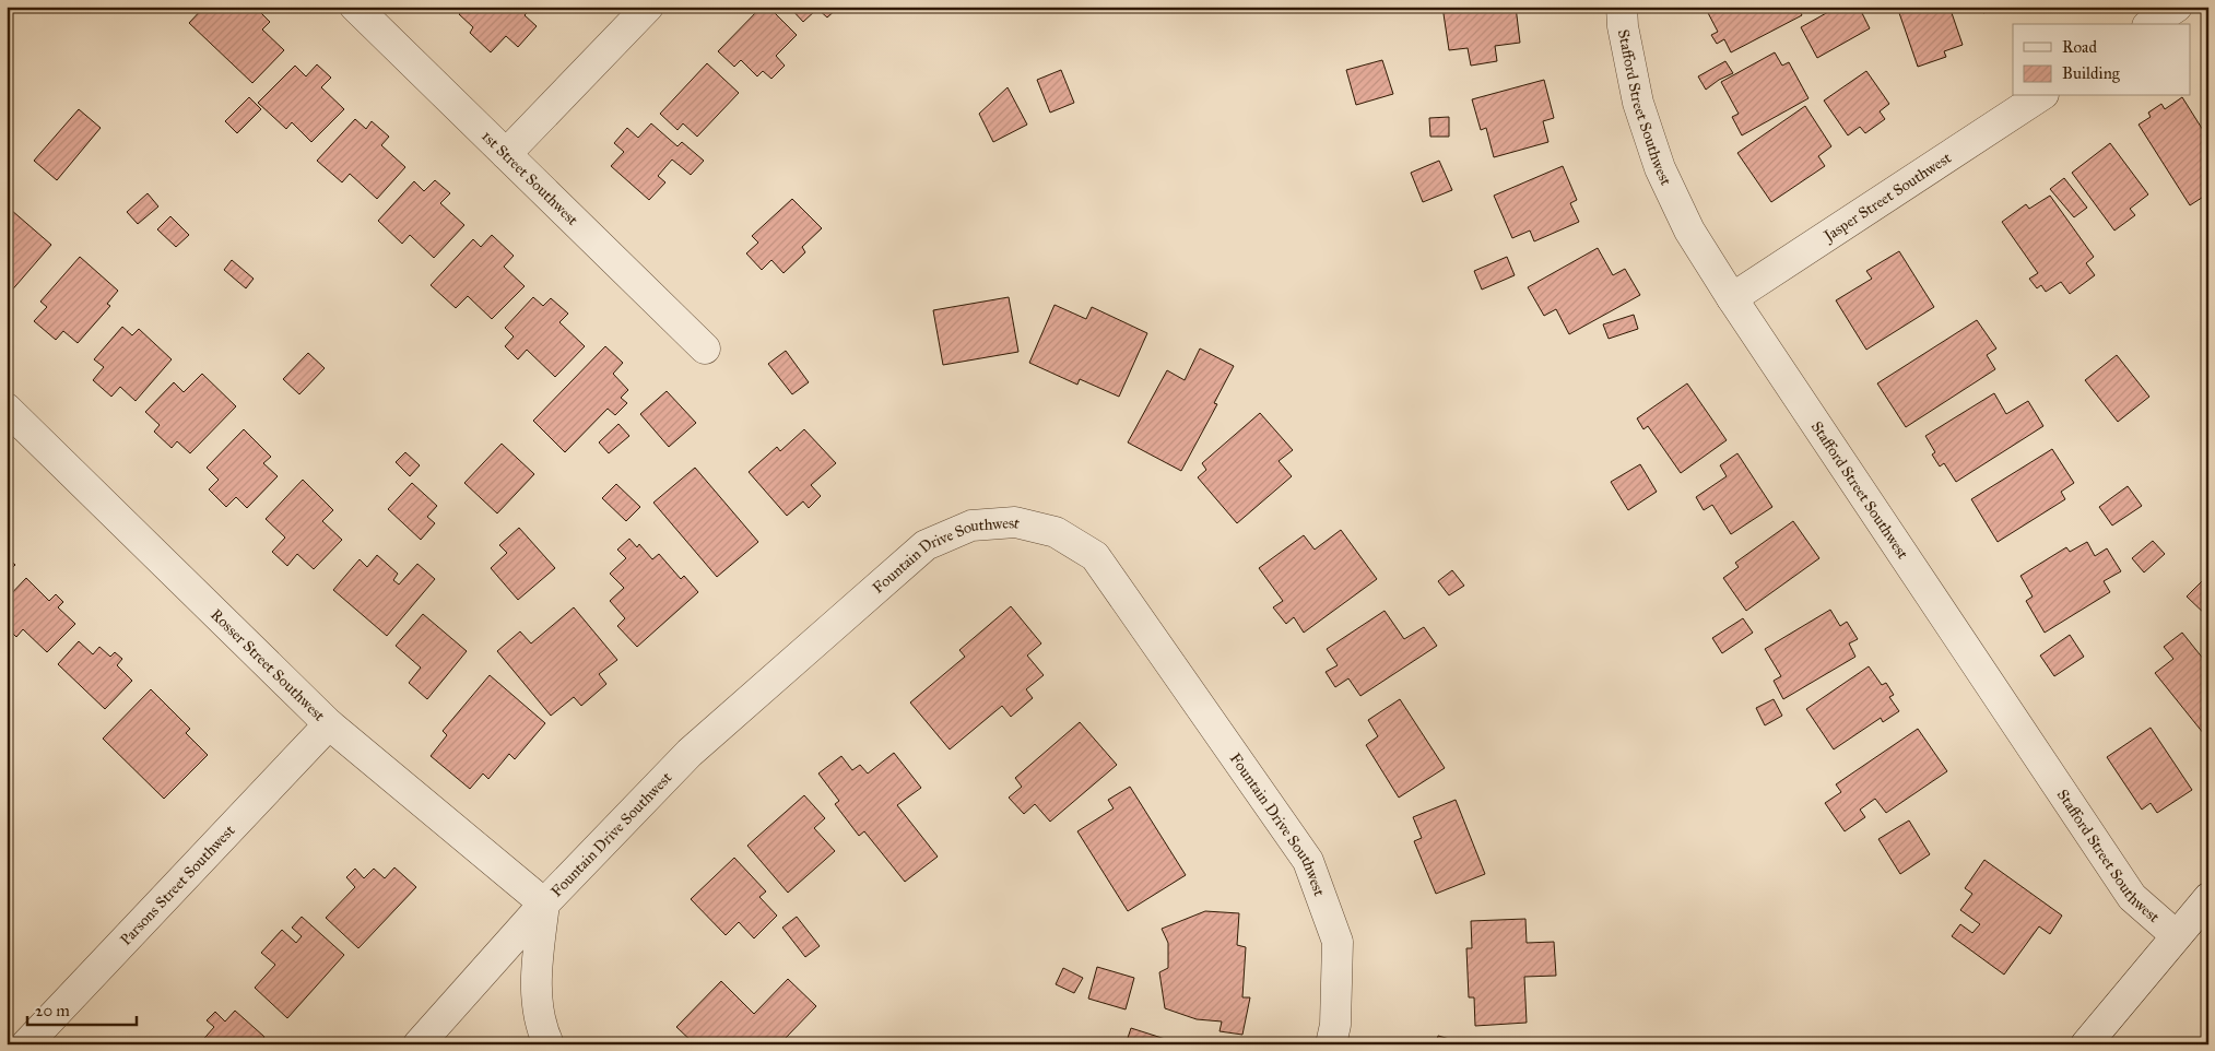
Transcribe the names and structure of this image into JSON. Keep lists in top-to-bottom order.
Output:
{
  "streets": {
    "street": [
      "Stafford Street Southwest",
      "1st Street Southwest",
      "Jasper Street Southwest",
      "Fountain Drive Southwest",
      "Rosser Street Southwest",
      "Parsons Street Southwest"
    ]
  },
  "crossings": [
    ["Stafford Street Southwest", "Jasper Street Southwest"],
    ["Fountain Drive Southwest", "Rosser Street Southwest"],
    ["Rosser Street Southwest", "Parsons Street Southwest"]
  ],
  "legend": ["Road", "Building"],
  "scale_bar": "20 m"
}
